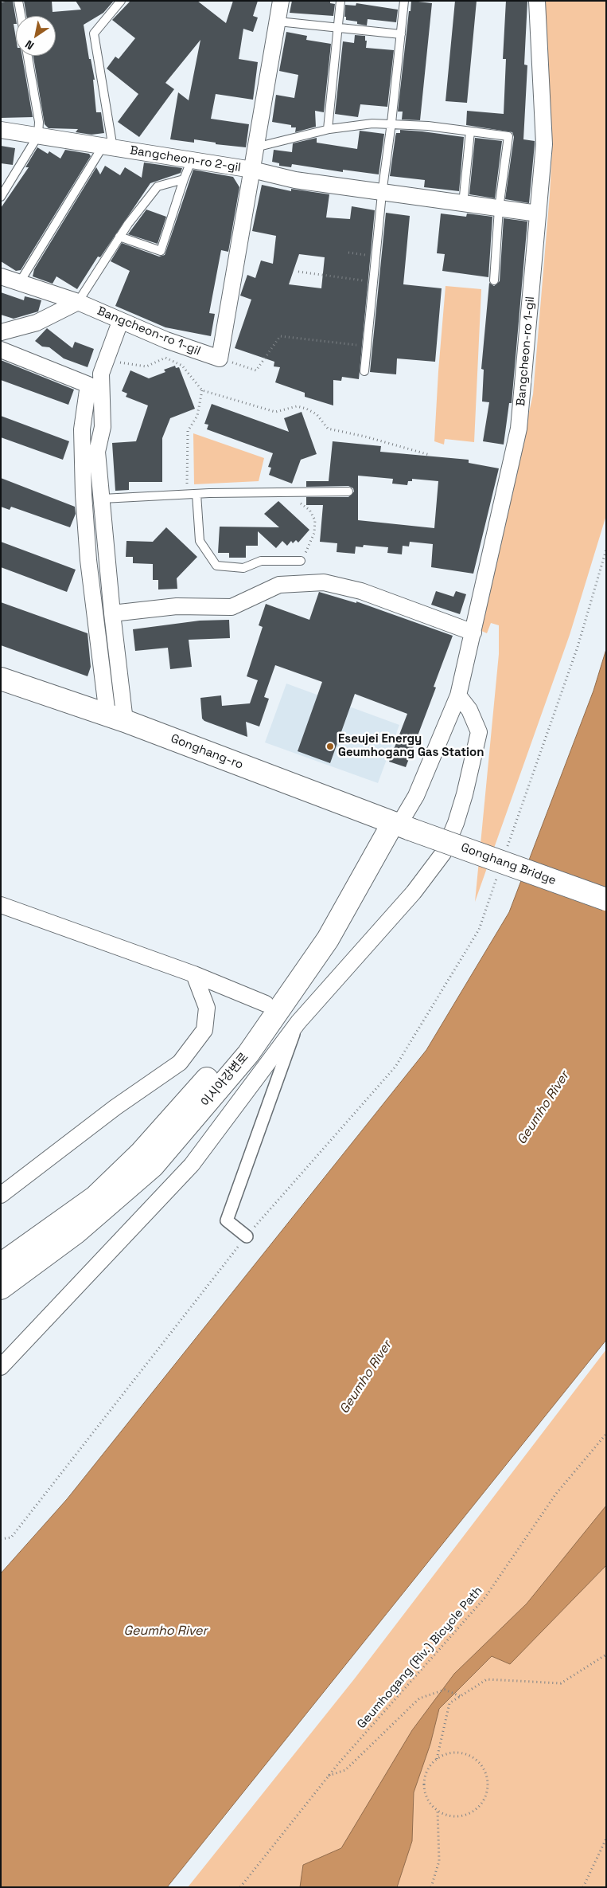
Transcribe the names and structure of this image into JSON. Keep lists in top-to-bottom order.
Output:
{
  "streets": {
    "main road": ["Gonghang-ro", "Gonghang Bridge", "이시아강변로"],
    "street": ["Bangcheon-ro 2-gil", "Bangcheon-ro 1-gil"],
    "path": ["Geumhogang (Riv.) Bicycle Path"]
  },
  "crossings": [
    ["Bangcheon-ro 2-gil", "Bangcheon-ro 1-gil"],
    ["Bangcheon-ro 1-gil", "Gonghang-ro"],
    ["Bangcheon-ro 1-gil", "Gonghang Bridge"],
    ["Bangcheon-ro 1-gil", "이시아강변로"],
    ["Gonghang-ro", "Gonghang Bridge"],
    ["Gonghang-ro", "이시아강변로"],
    ["Gonghang Bridge", "이시아강변로"]
  ],
  "water": ["Geumho River"],
  "places": ["Eseujei Energy Geumhogang Gas Station"],
  "north": "bottom left"
}
